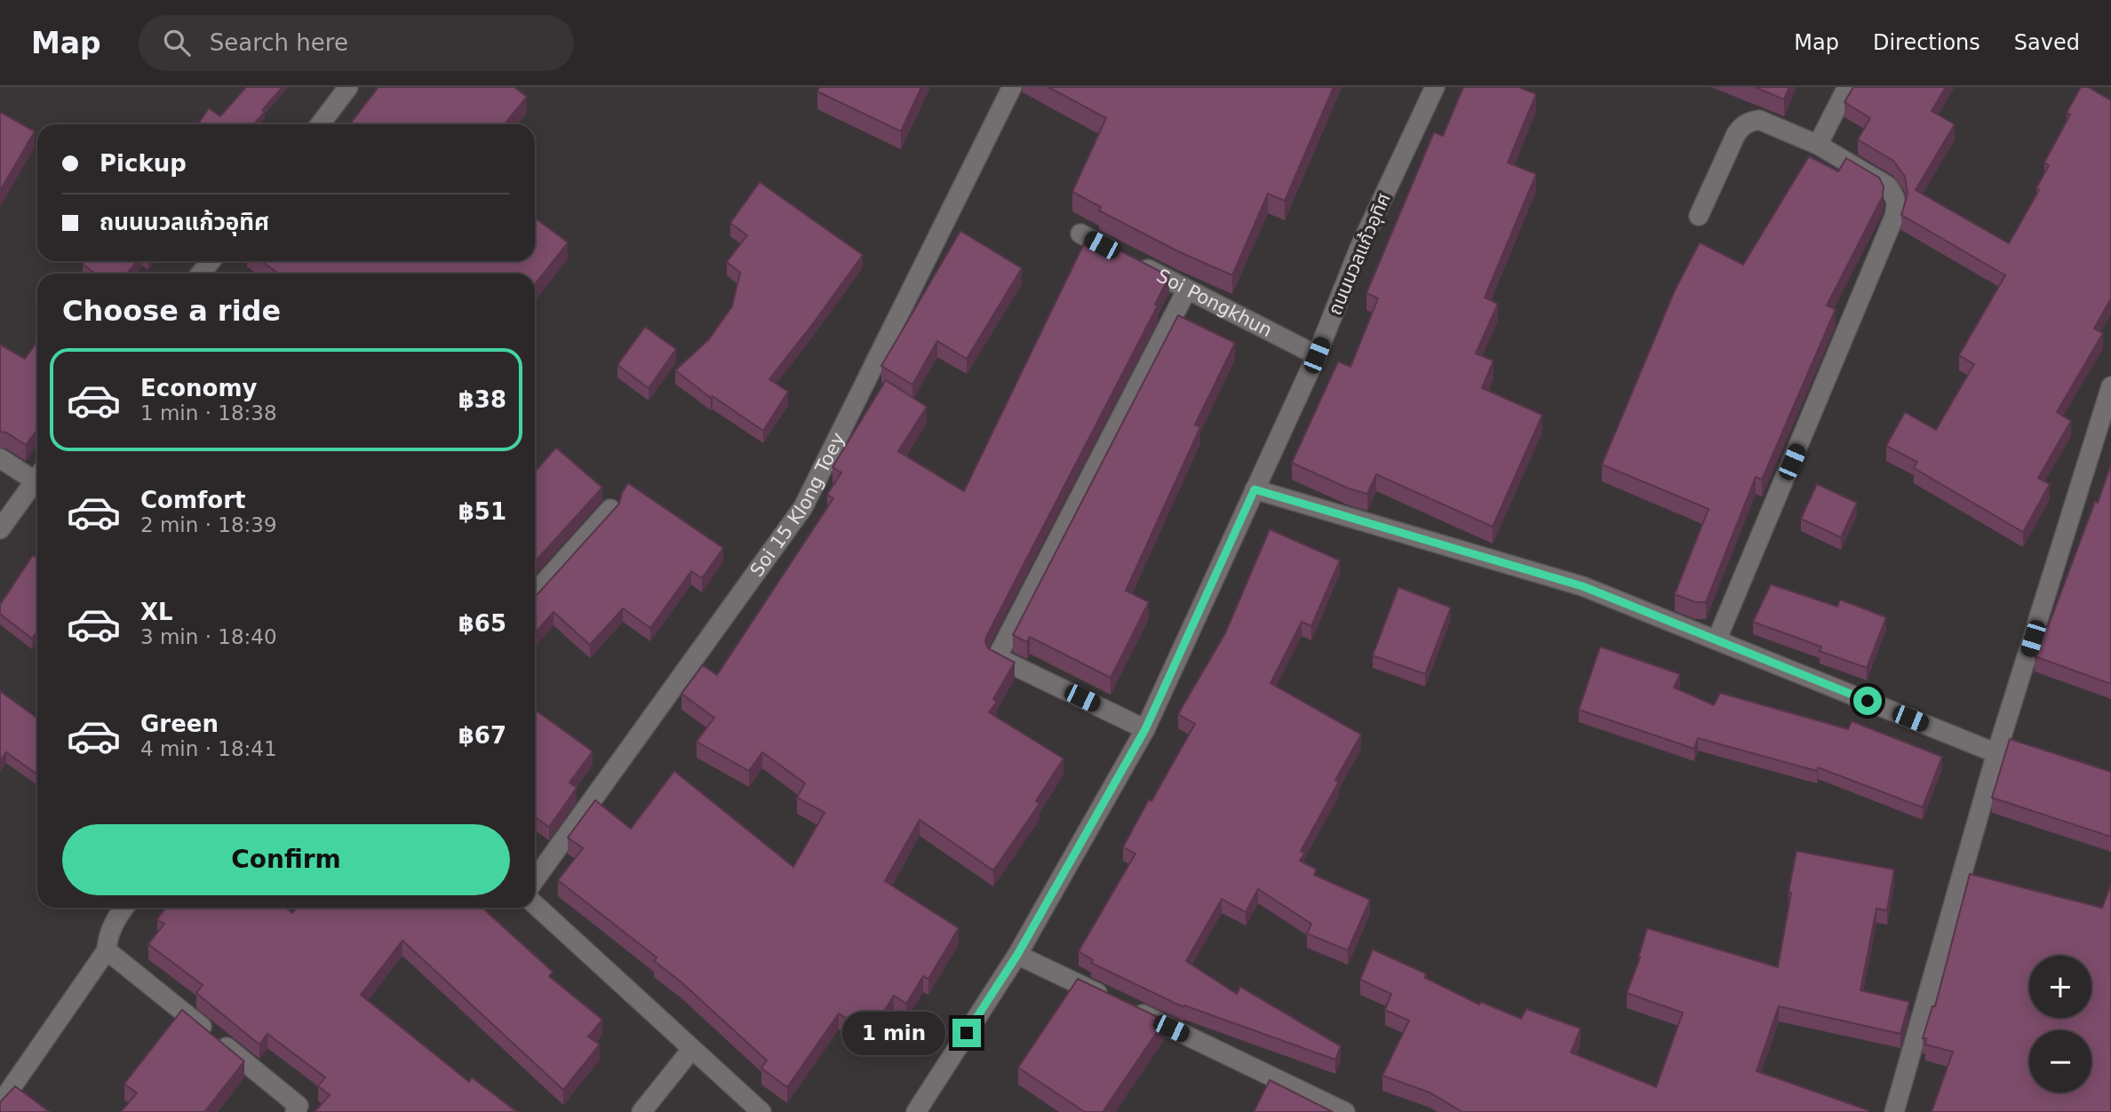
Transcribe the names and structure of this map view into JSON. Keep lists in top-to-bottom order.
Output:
{
  "streets": {
    "street": ["ถนนนวลแก้วอุทิศ", "Soi Pongkhun", "Soi 15 Klong Toey"]
  },
  "crossings": [
    ["ถนนนวลแก้วอุทิศ", "Soi Pongkhun"]
  ],
  "page": {
    "header": "Map",
    "search": "Search here",
    "nav": ["Map", "Directions", "Saved"],
    "banner": ["Pickup", "ถนนนวลแก้วอุทิศ"],
    "heading": "Choose a ride",
    "list": [
      {
        "name": "Economy",
        "note": "1 min · 18:38",
        "value": "฿38"
      },
      {
        "name": "Comfort",
        "note": "2 min · 18:39",
        "value": "฿51"
      },
      {
        "name": "XL",
        "note": "3 min · 18:40",
        "value": "฿65"
      },
      {
        "name": "Green",
        "note": "4 min · 18:41",
        "value": "฿67"
      }
    ],
    "buttons": "Confirm",
    "map_buttons": ["+", "−"],
    "bubble": "1 min"
  }
}
